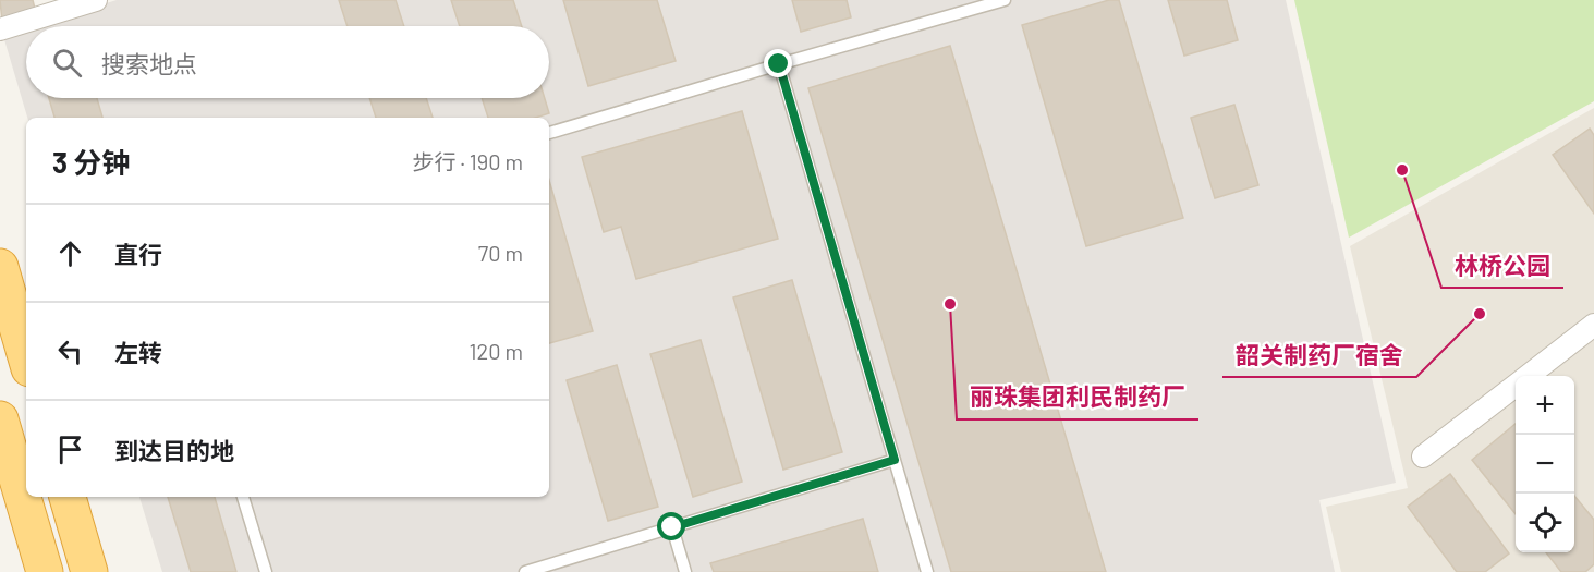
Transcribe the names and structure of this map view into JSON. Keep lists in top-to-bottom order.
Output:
{
  "places": ["林桥公园", "丽珠集团利民制药厂", "韶关制药厂宿舍"],
  "page": {
    "search": "搜索地点",
    "heading": ["3 分钟", "步行 · 190 m"],
    "list": [
      ["直行", "70 m"],
      ["左转", "120 m"],
      "到达目的地"
    ],
    "map_buttons": ["+", "−"]
  }
}
